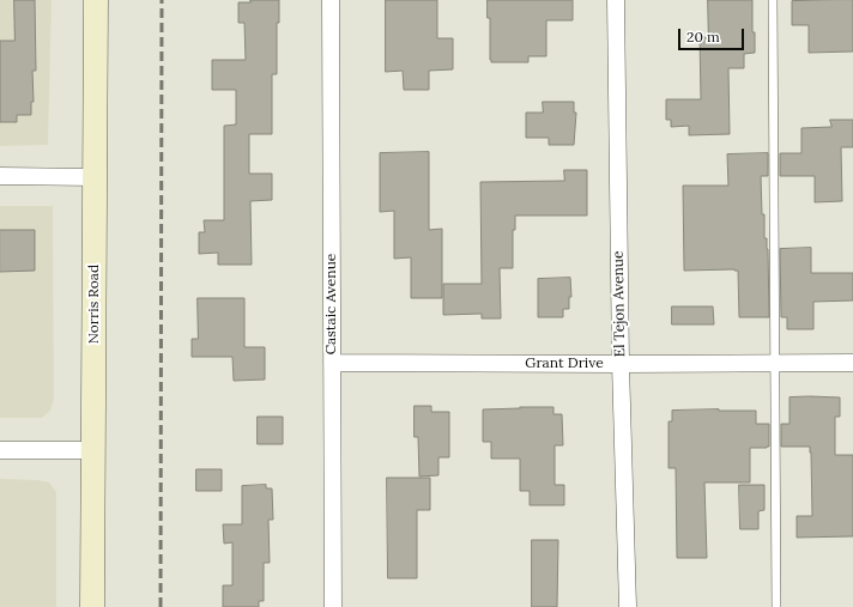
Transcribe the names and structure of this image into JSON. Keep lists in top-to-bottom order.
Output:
{
  "streets": {
    "street": [
      "Norris Road",
      "Castaic Avenue",
      "El Tejon Avenue",
      "Grant Drive"
    ]
  },
  "crossings": [
    ["Castaic Avenue", "Grant Drive"],
    ["El Tejon Avenue", "Grant Drive"]
  ],
  "scale_bar": "20 m"
}
